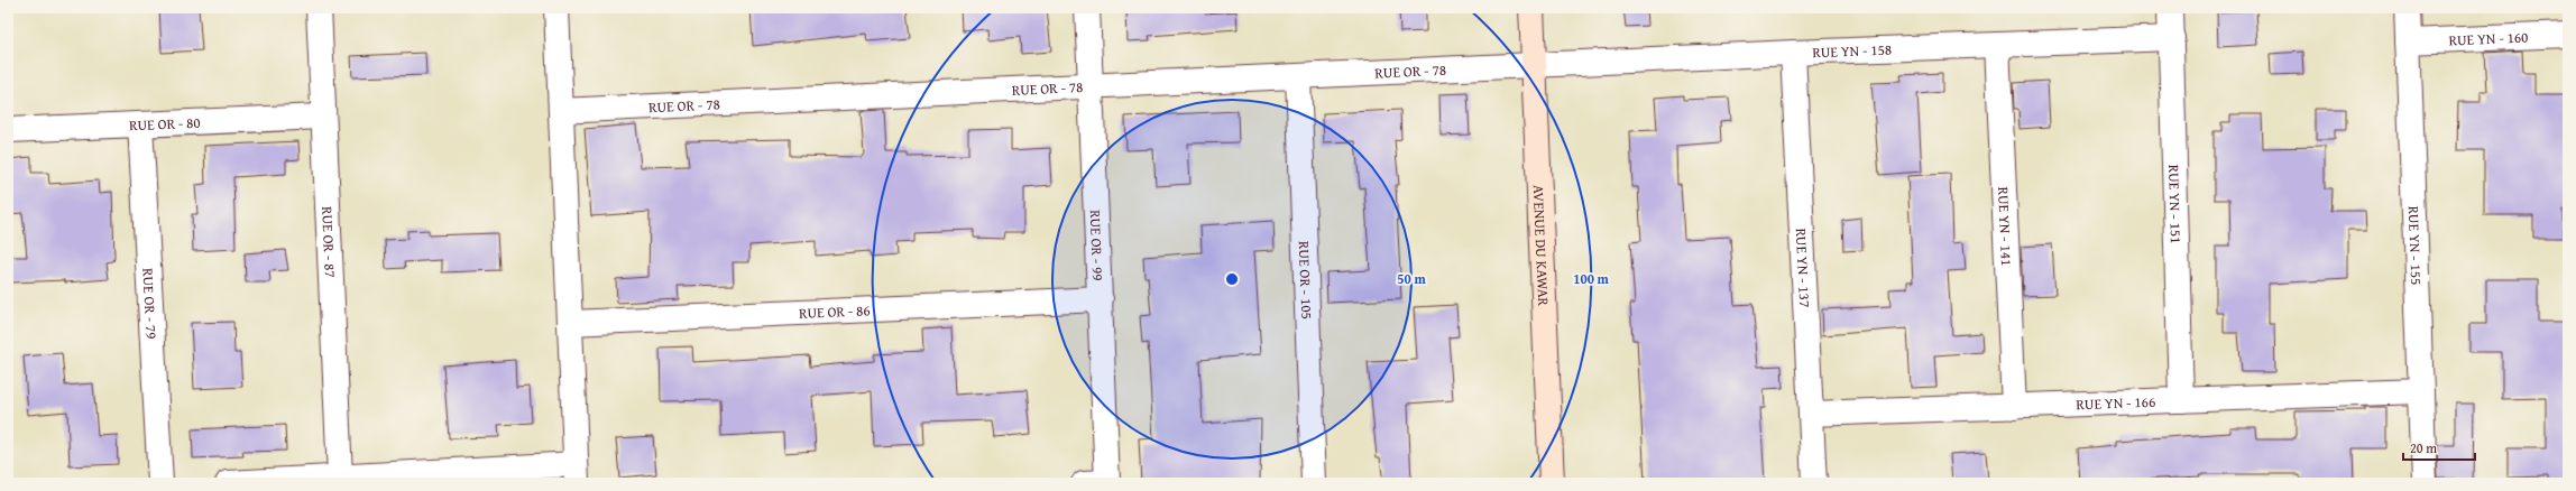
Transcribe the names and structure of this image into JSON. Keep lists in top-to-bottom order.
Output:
{
  "streets": {
    "street": [
      "RUE YN - 160",
      "RUE YN - 158",
      "RUE OR - 78",
      "RUE OR - 80",
      "RUE YN - 151",
      "RUE YN - 141",
      "RUE OR - 87",
      "RUE OR - 99",
      "AVENUE DU KAWAR",
      "RUE YN - 155",
      "RUE YN - 137",
      "RUE OR - 105",
      "RUE OR - 79",
      "RUE OR - 86",
      "RUE YN - 166"
    ]
  },
  "crossings": [
    ["RUE YN - 160", "RUE YN - 155"],
    ["RUE YN - 158", "RUE OR - 78"],
    ["RUE YN - 158", "RUE YN - 151"],
    ["RUE YN - 158", "RUE YN - 141"],
    ["RUE YN - 158", "AVENUE DU KAWAR"],
    ["RUE YN - 158", "RUE YN - 137"],
    ["RUE OR - 78", "RUE OR - 99"],
    ["RUE OR - 78", "AVENUE DU KAWAR"],
    ["RUE OR - 78", "RUE OR - 105"],
    ["RUE OR - 80", "RUE OR - 87"],
    ["RUE OR - 80", "RUE OR - 79"],
    ["RUE YN - 151", "RUE YN - 166"],
    ["RUE YN - 141", "RUE YN - 166"],
    ["RUE OR - 99", "RUE OR - 86"],
    ["RUE YN - 155", "RUE YN - 166"],
    ["RUE YN - 137", "RUE YN - 166"]
  ],
  "scale_bar": "20 m",
  "rings": ["50 m", "100 m"]
}
